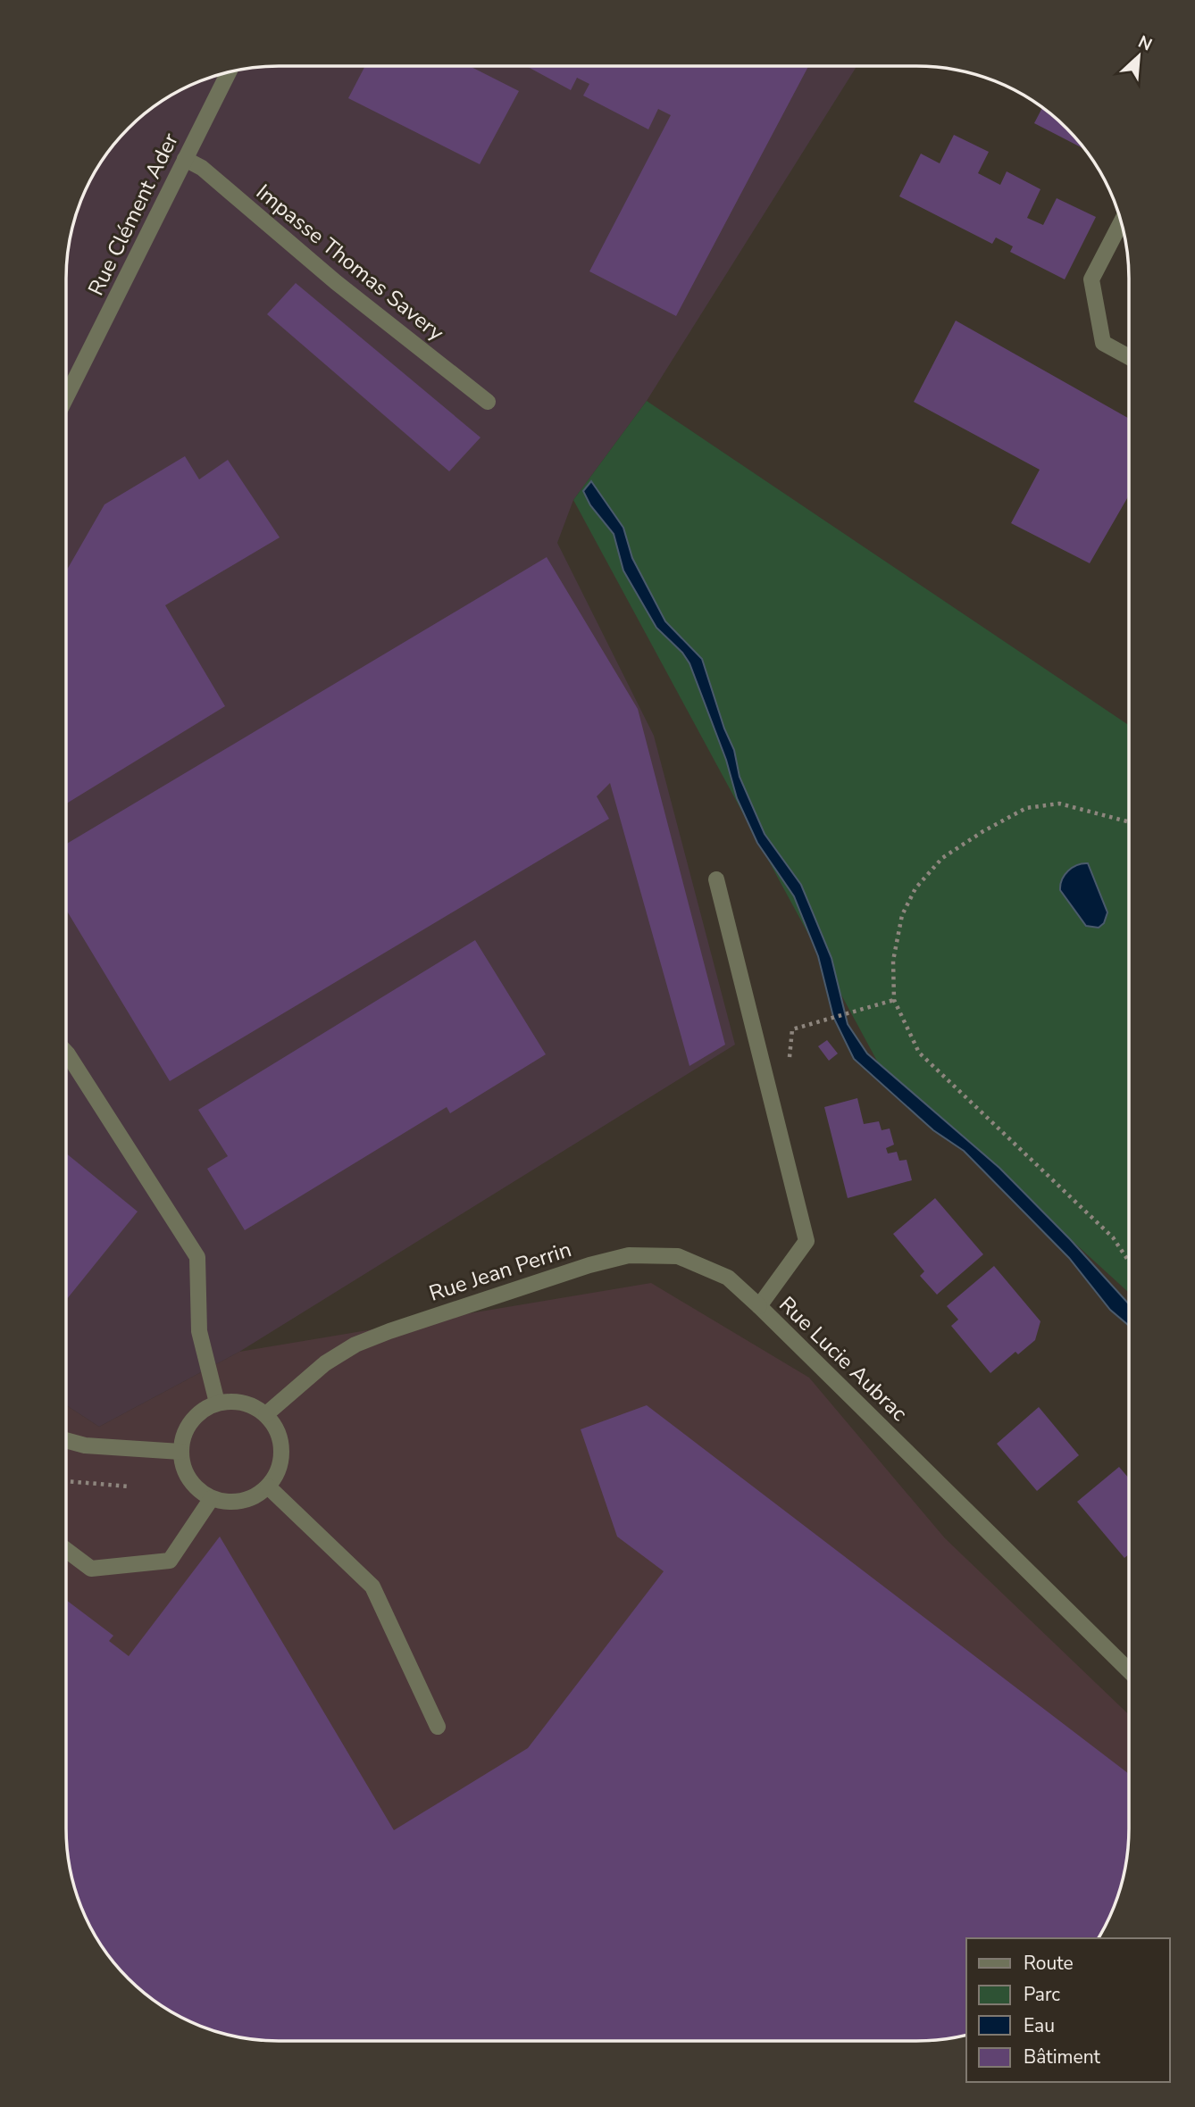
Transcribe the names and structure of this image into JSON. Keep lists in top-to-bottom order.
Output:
{
  "streets": {
    "street": [
      "Rue Clément Ader",
      "Impasse Thomas Savery",
      "Rue Jean Perrin",
      "Rue Lucie Aubrac"
    ]
  },
  "crossings": [
    ["Rue Clément Ader", "Impasse Thomas Savery"],
    ["Rue Jean Perrin", "Rue Lucie Aubrac"]
  ],
  "legend": [
    "Route",
    "Parc",
    "Eau",
    "Bâtiment"
  ],
  "north": "top right"
}
